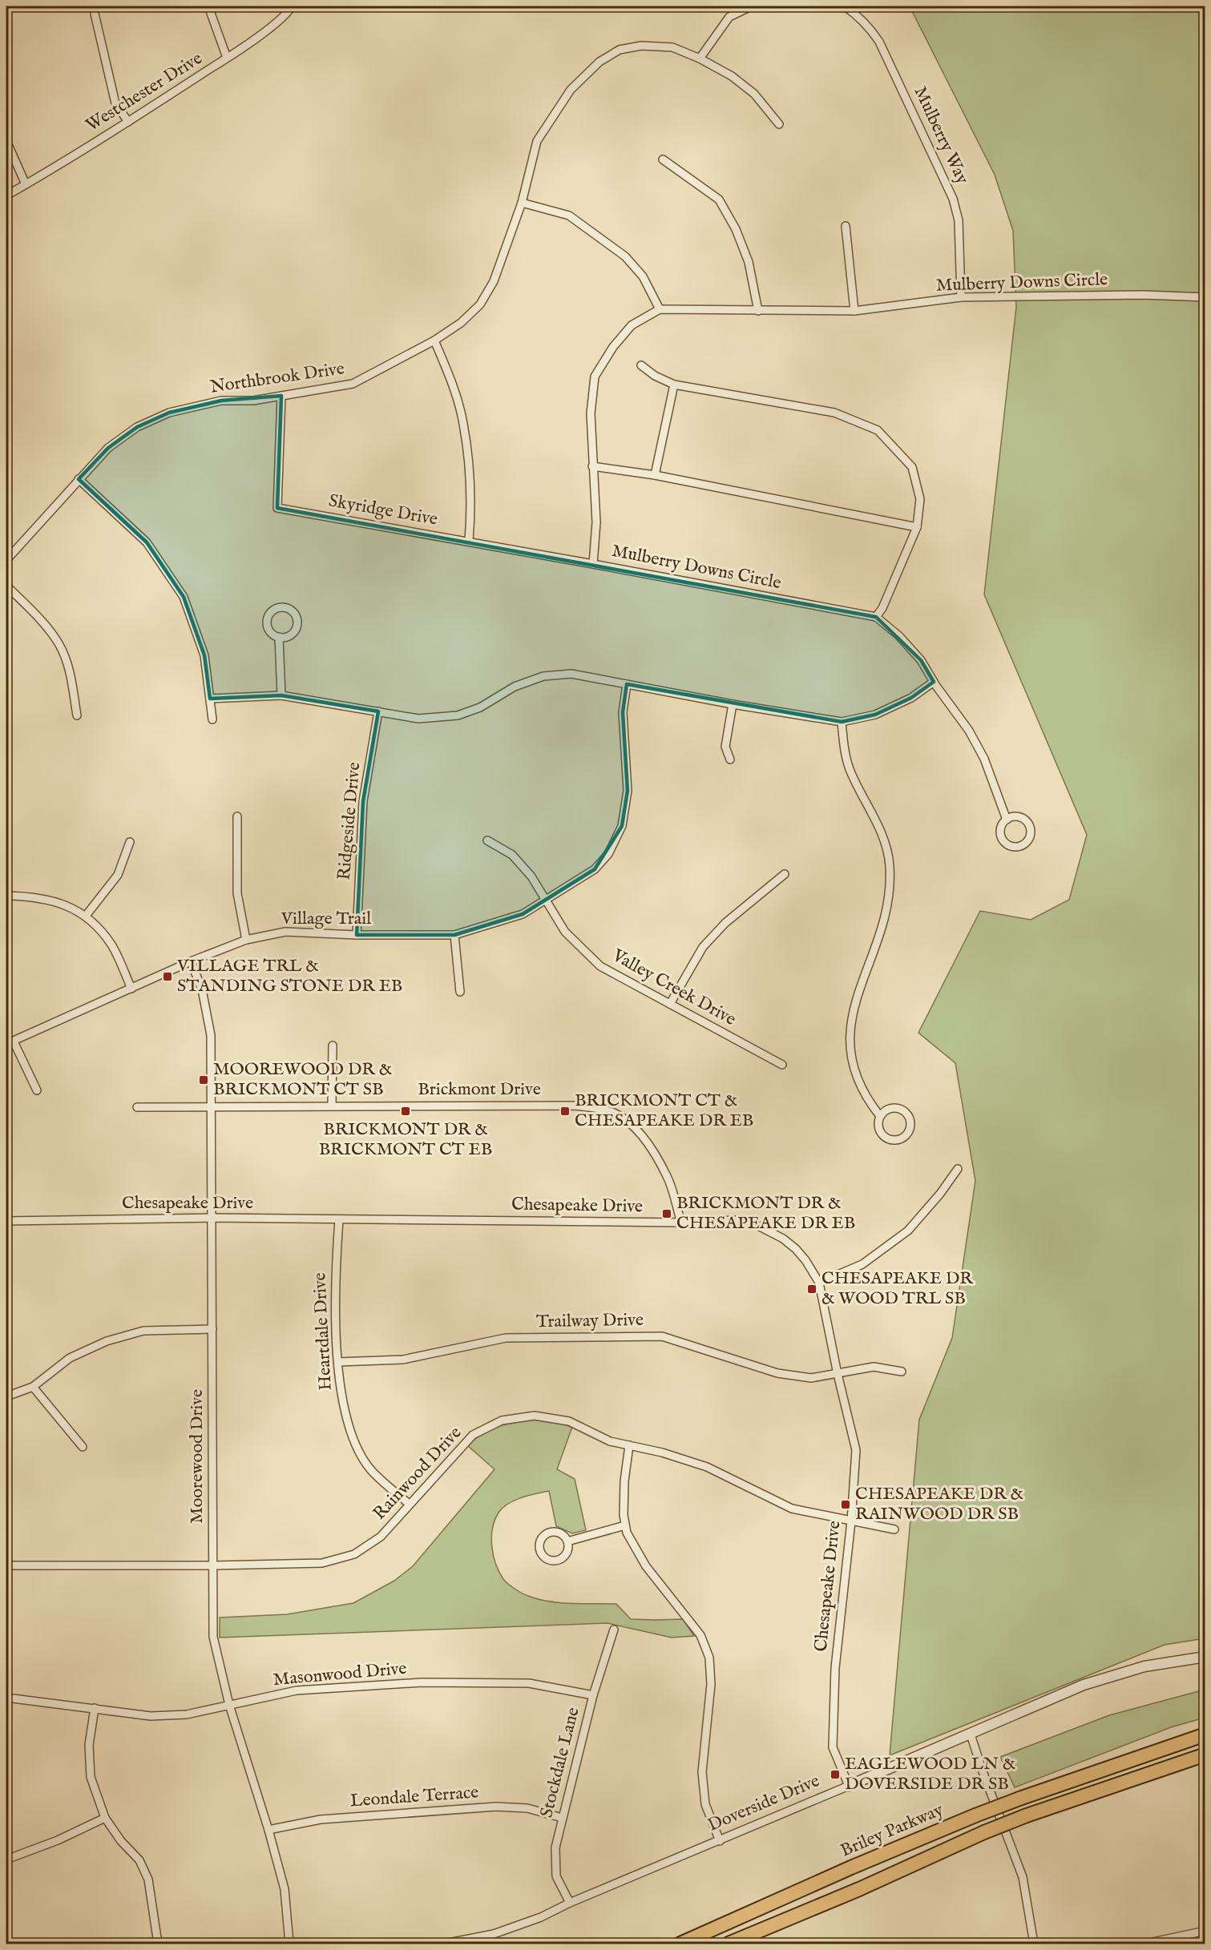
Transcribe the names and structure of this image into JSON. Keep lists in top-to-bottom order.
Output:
{
  "streets": {
    "highway": ["Briley Parkway"],
    "street": [
      "Westchester Drive",
      "Mulberry Way",
      "Mulberry Downs Circle",
      "Northbrook Drive",
      "Skyridge Drive",
      "Ridgeside Drive",
      "Village Trail",
      "Valley Creek Drive",
      "Brickmont Drive",
      "Chesapeake Drive",
      "Trailway Drive",
      "Heartdale Drive",
      "Moorewood Drive",
      "Rainwood Drive",
      "Masonwood Drive",
      "Stockdale Lane",
      "Leondale Terrace",
      "Doverside Drive"
    ]
  },
  "crossings": [
    ["Mulberry Way", "Mulberry Downs Circle"],
    ["Mulberry Downs Circle", "Skyridge Drive"],
    ["Northbrook Drive", "Skyridge Drive"],
    ["Ridgeside Drive", "Village Trail"],
    ["Village Trail", "Valley Creek Drive"],
    ["Village Trail", "Moorewood Drive"],
    ["Brickmont Drive", "Chesapeake Drive"],
    ["Brickmont Drive", "Moorewood Drive"],
    ["Chesapeake Drive", "Trailway Drive"],
    ["Chesapeake Drive", "Heartdale Drive"],
    ["Chesapeake Drive", "Moorewood Drive"],
    ["Chesapeake Drive", "Rainwood Drive"],
    ["Chesapeake Drive", "Doverside Drive"],
    ["Trailway Drive", "Heartdale Drive"],
    ["Heartdale Drive", "Rainwood Drive"],
    ["Moorewood Drive", "Rainwood Drive"],
    ["Moorewood Drive", "Masonwood Drive"],
    ["Moorewood Drive", "Leondale Terrace"],
    ["Masonwood Drive", "Stockdale Lane"],
    ["Stockdale Lane", "Leondale Terrace"],
    ["Stockdale Lane", "Doverside Drive"]
  ],
  "places": {
    "transit": [
      "VILLAGE TRL & STANDING STONE DR EB",
      "MOOREWOOD DR & BRICKMONT CT SB",
      "BRICKMONT DR & BRICKMONT CT EB",
      "BRICKMONT CT & CHESAPEAKE DR EB",
      "BRICKMONT DR & CHESAPEAKE DR EB",
      "CHESAPEAKE DR & WOOD TRL SB",
      "CHESAPEAKE DR & RAINWOOD DR SB",
      "EAGLEWOOD LN & DOVERSIDE DR SB"
    ]
  }
}
